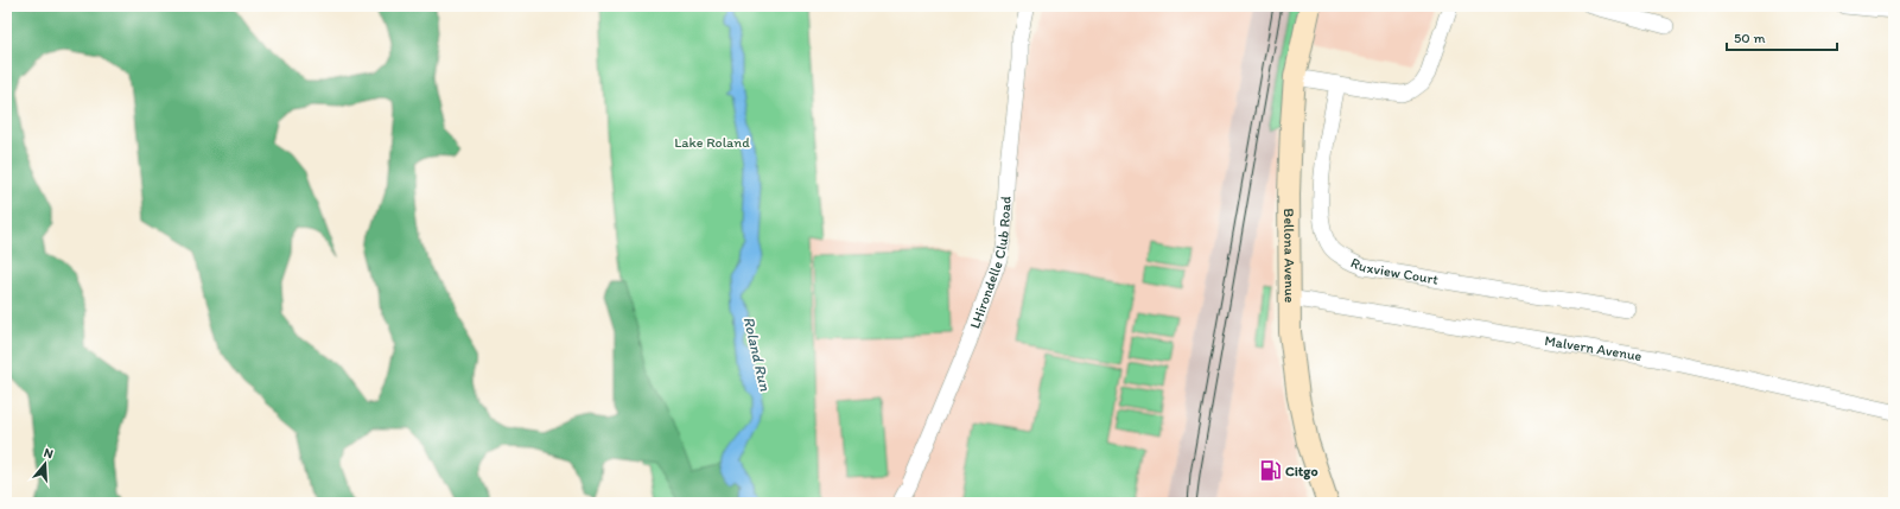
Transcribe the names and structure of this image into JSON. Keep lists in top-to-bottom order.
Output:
{
  "streets": {
    "main road": ["Bellona Avenue"],
    "street": ["LHirondelle Club Road", "Ruxview Court", "Malvern Avenue"]
  },
  "crossings": [
    ["Bellona Avenue", "Malvern Avenue"]
  ],
  "water": ["Roland Run"],
  "parks": ["Lake Roland"],
  "places": {
    "fuel station": ["Citgo"]
  },
  "scale_bar": "50 m",
  "north": "top"
}
